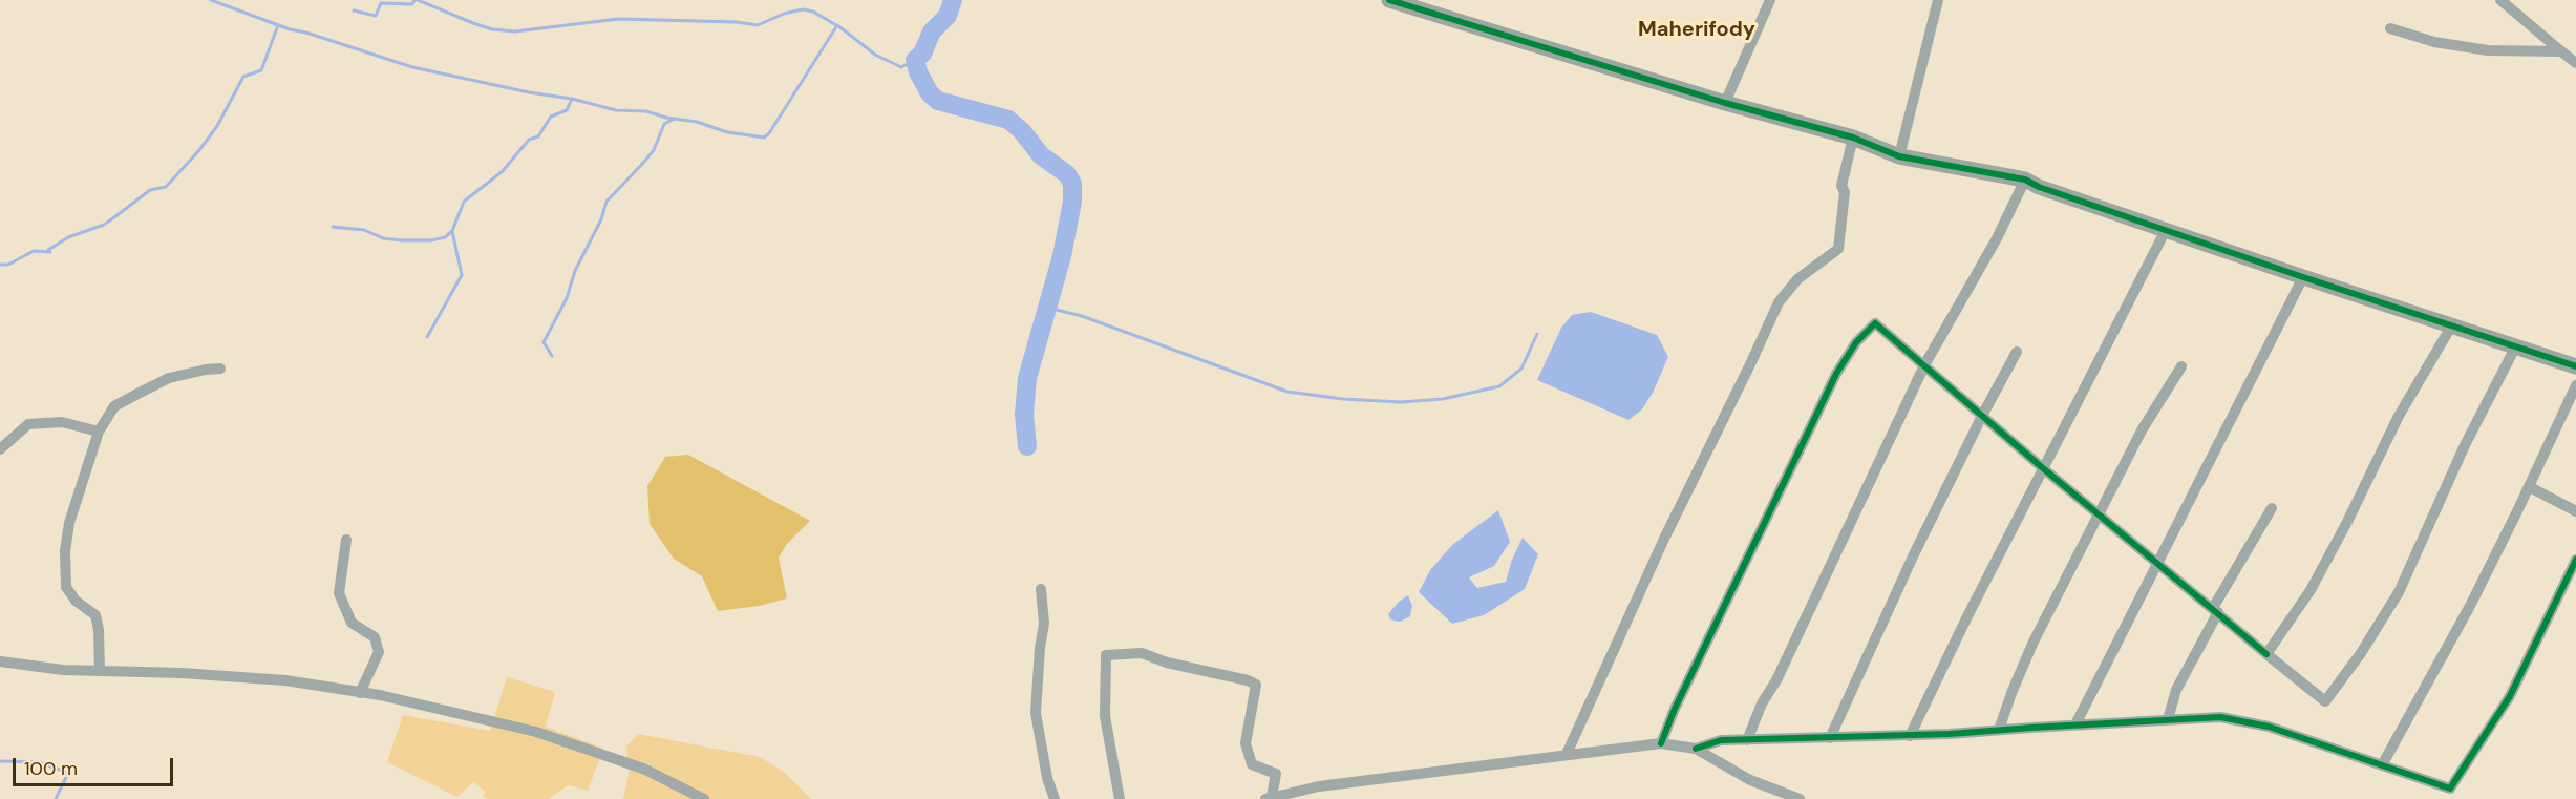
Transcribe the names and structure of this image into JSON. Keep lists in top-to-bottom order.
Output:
{
  "districts": ["Maherifody"],
  "scale_bar": "100 m"
}
